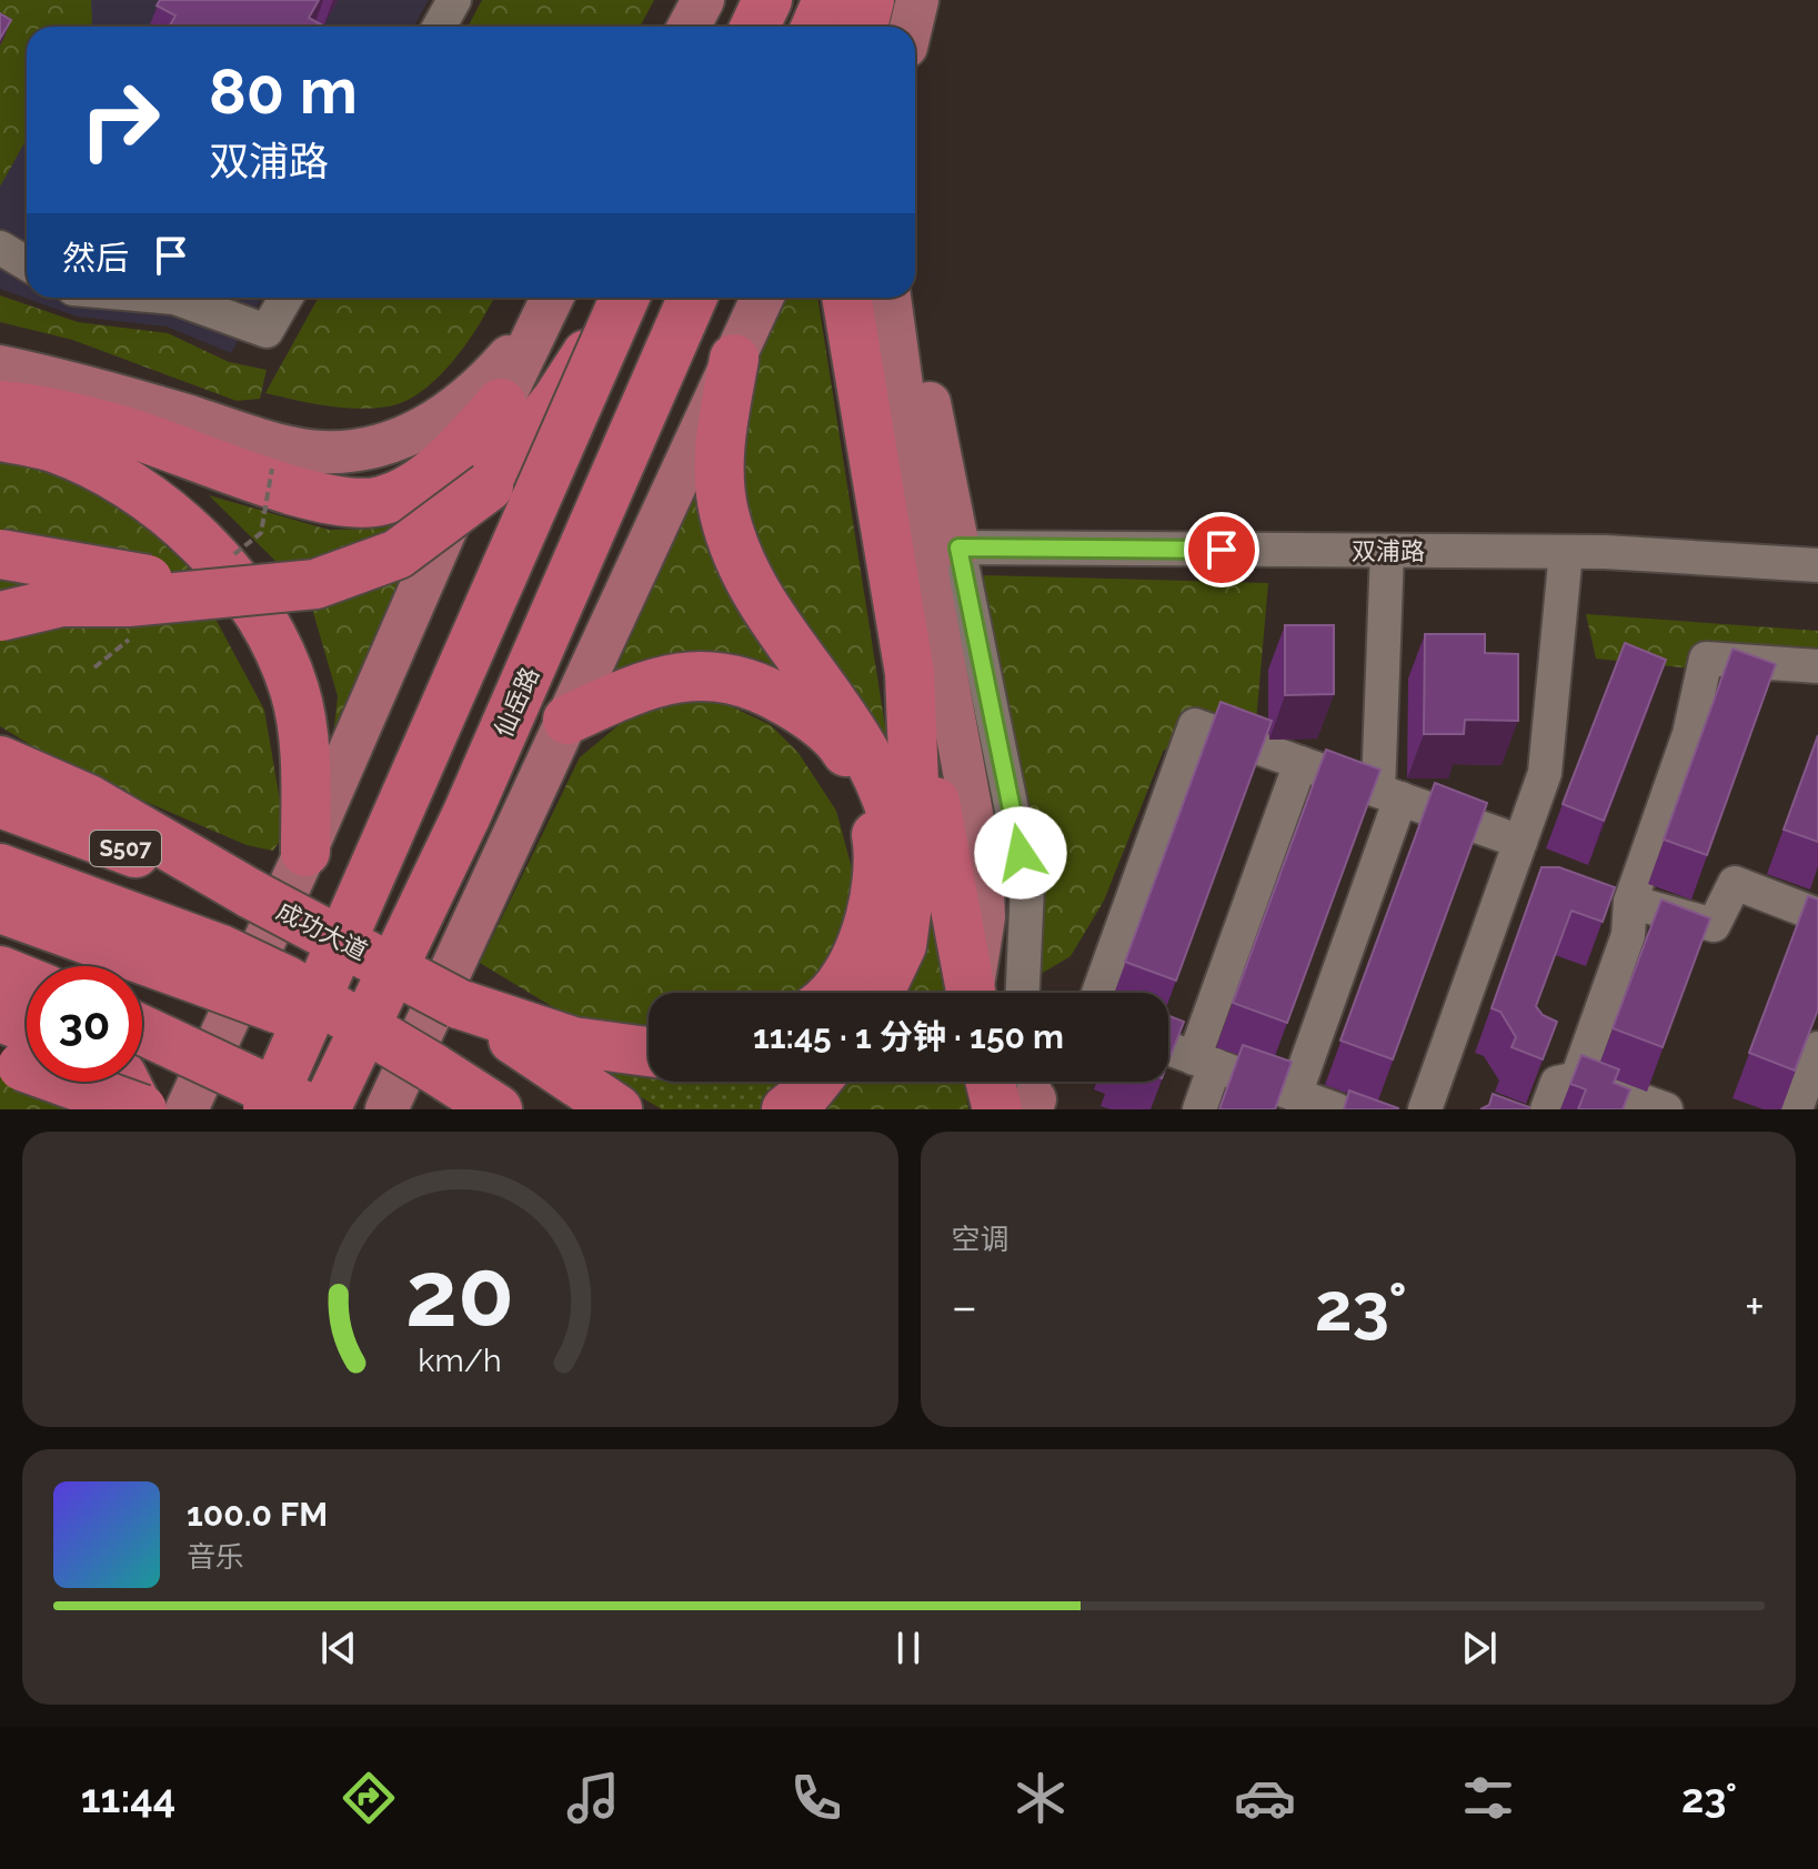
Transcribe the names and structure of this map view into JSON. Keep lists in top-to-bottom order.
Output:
{
  "streets": {
    "highway": ["仙岳路", "S507", "成功大道"],
    "street": ["双浦路"]
  },
  "page": {
    "turn": ["80 m", "双浦路"],
    "then": "然后",
    "limit": "30",
    "trip": "11:45 · 1 分钟 · 150 m",
    "tile": "空调",
    "heat": ["−", "23°", "+"],
    "song": ["100.0 FM", "音乐"],
    "tabs": ["11:44", "23°"],
    "gauge": ["20", "km/h"]
  }
}
